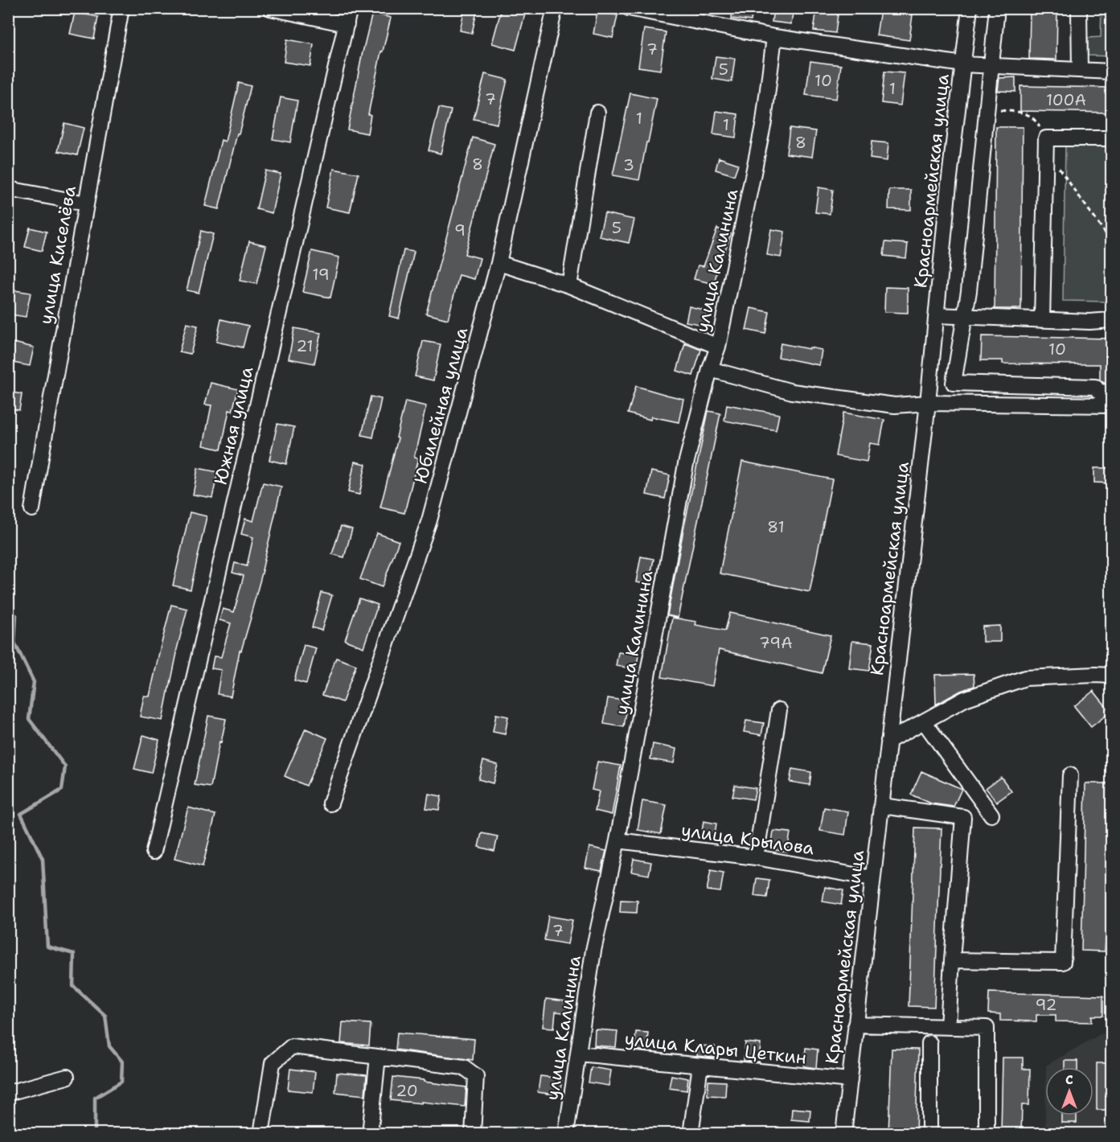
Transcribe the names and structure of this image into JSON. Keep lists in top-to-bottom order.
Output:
{
  "streets": {
    "street": [
      "Красноармейская улица",
      "улица Киселёва",
      "улица Калинина",
      "Юбилейная улица",
      "Южная улица",
      "улица Крылова",
      "улица Клары Цеткин"
    ]
  },
  "crossings": [
    ["Красноармейская улица", "улица Крылова"],
    ["Красноармейская улица", "улица Клары Цеткин"],
    ["улица Калинина", "улица Крылова"],
    ["улица Калинина", "улица Клары Цеткин"]
  ],
  "house_numbers": [
    "7",
    "5",
    "10",
    "1",
    "7",
    "100А",
    "1",
    "1",
    "8",
    "8",
    "3",
    "5",
    "9",
    "19",
    "21",
    "10",
    "81",
    "79А",
    "7",
    "92",
    "20"
  ],
  "north": "top"
}
